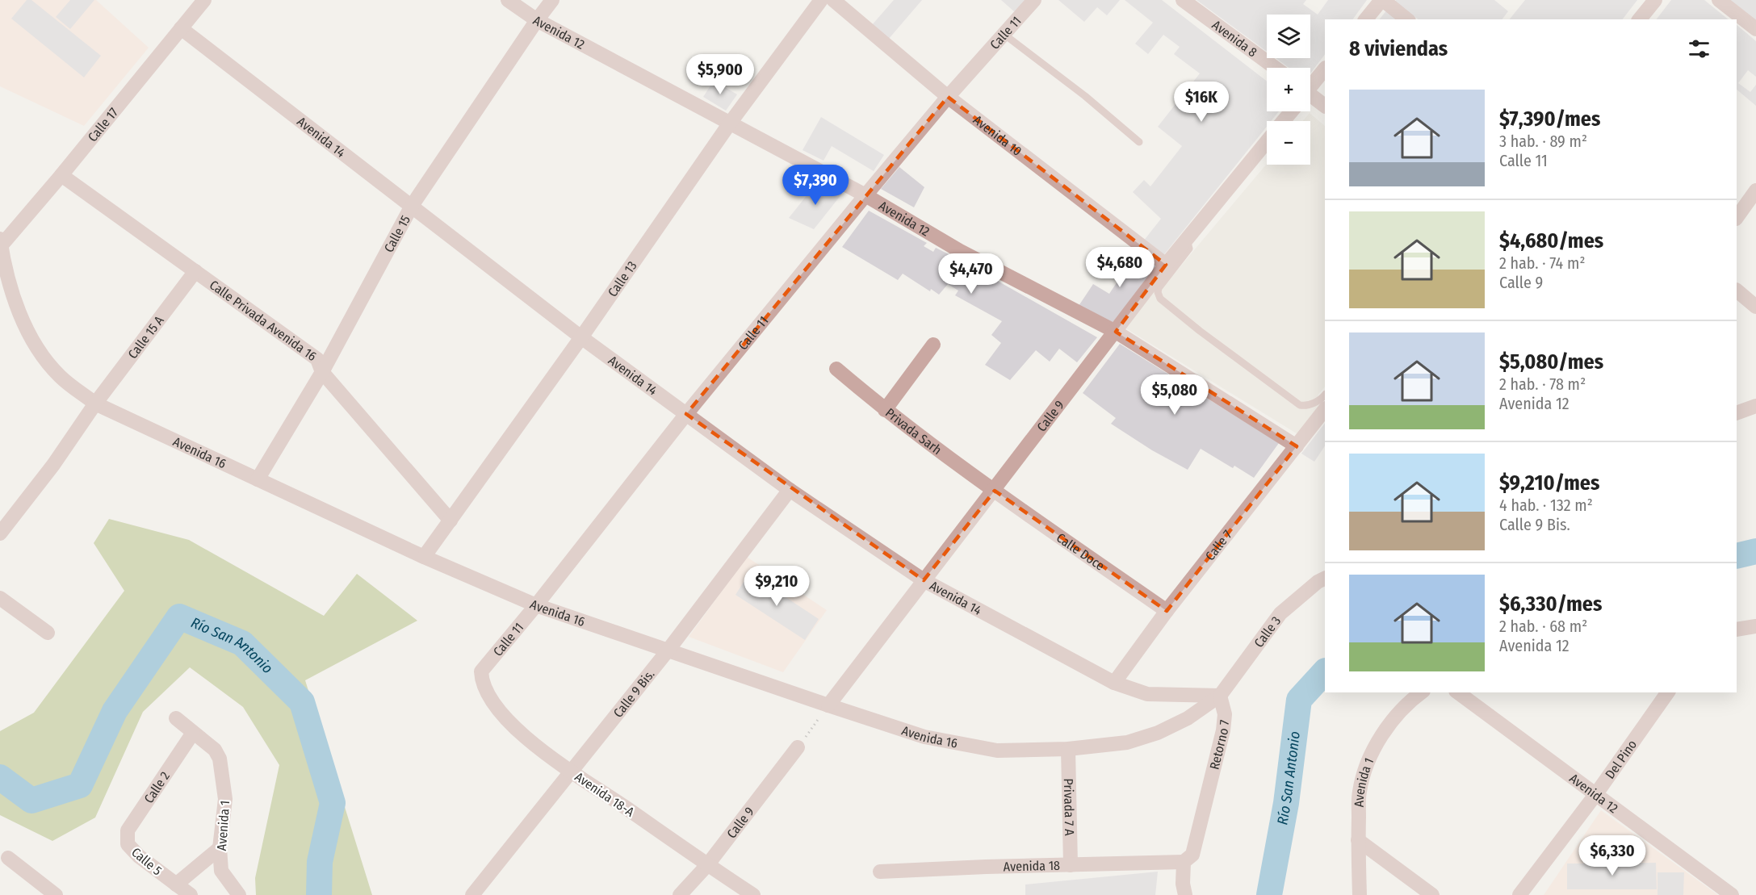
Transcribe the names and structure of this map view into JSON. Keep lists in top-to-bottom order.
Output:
{
  "streets": {
    "street": [
      "Calle 11",
      "Avenida 12",
      "Avenida 8",
      "Calle 17",
      "Avenida 10",
      "Avenida 14",
      "Calle 15",
      "Calle 13",
      "Calle Privada Avenida 16",
      "Calle 15 A",
      "Calle 9",
      "Privada Sarh",
      "Avenida 16",
      "Calle 7",
      "Calle Doce",
      "Calle 3",
      "Calle 9 Bis.",
      "Retorno 7",
      "Del Pino",
      "Avenida 1",
      "Calle 2",
      "Avenida 18-A",
      "Privada 7 A",
      "Calle 5",
      "Avenida 18"
    ]
  },
  "crossings": [
    ["Calle 11", "Avenida 12"],
    ["Calle 11", "Avenida 10"],
    ["Calle 11", "Avenida 14"],
    ["Calle 11", "Avenida 16"],
    ["Calle 11", "Avenida 18-A"],
    ["Avenida 12", "Calle 15"],
    ["Avenida 12", "Calle 13"],
    ["Avenida 12", "Calle 9"],
    ["Avenida 12", "Calle 7"],
    ["Avenida 12", "Del Pino"],
    ["Calle 17", "Avenida 14"],
    ["Calle 17", "Calle Privada Avenida 16"],
    ["Calle 17", "Avenida 16"],
    ["Avenida 10", "Calle 9"],
    ["Avenida 14", "Calle 15"],
    ["Avenida 14", "Calle 13"],
    ["Avenida 14", "Calle 9"],
    ["Avenida 14", "Calle 7"],
    ["Avenida 14", "Calle 9 Bis."],
    ["Calle 15", "Calle Privada Avenida 16"],
    ["Calle 15", "Avenida 16"],
    ["Calle 13", "Calle Privada Avenida 16"],
    ["Calle 13", "Avenida 16"],
    ["Calle Privada Avenida 16", "Calle 15 A"],
    ["Calle 15 A", "Avenida 16"],
    ["Calle 9", "Privada Sarh"],
    ["Calle 9", "Avenida 16"],
    ["Calle 9", "Calle Doce"],
    ["Calle 9", "Avenida 18-A"],
    ["Privada Sarh", "Calle Doce"],
    ["Avenida 16", "Calle 3"],
    ["Avenida 16", "Calle 9 Bis."],
    ["Avenida 16", "Retorno 7"],
    ["Avenida 16", "Privada 7 A"],
    ["Calle 7", "Calle Doce"],
    ["Calle 3", "Retorno 7"],
    ["Calle 9 Bis.", "Avenida 18-A"],
    ["Retorno 7", "Avenida 18"],
    ["Avenida 1", "Calle 2"],
    ["Calle 2", "Calle 5"],
    ["Privada 7 A", "Avenida 18"]
  ],
  "water": ["Río San Antonio"],
  "page": {
    "map_buttons": ["+", "−"],
    "heading": "8 viviendas",
    "price": [
      "$5,900",
      "$16K",
      "$7,390",
      "$4,680",
      "$4,470",
      "$5,080",
      "$9,210",
      "$6,330"
    ],
    "list": [
      {
        "name": "$7,390/mes",
        "note": "3 hab. · 89 m² · Calle 11"
      },
      {
        "name": "$4,680/mes",
        "note": "2 hab. · 74 m² · Calle 9"
      },
      {
        "name": "$5,080/mes",
        "note": "2 hab. · 78 m² · Avenida 12"
      },
      {
        "name": "$9,210/mes",
        "note": "4 hab. · 132 m² · Calle 9 Bis."
      },
      {
        "name": "$6,330/mes",
        "note": "2 hab. · 68 m² · Avenida 12"
      }
    ]
  }
}
